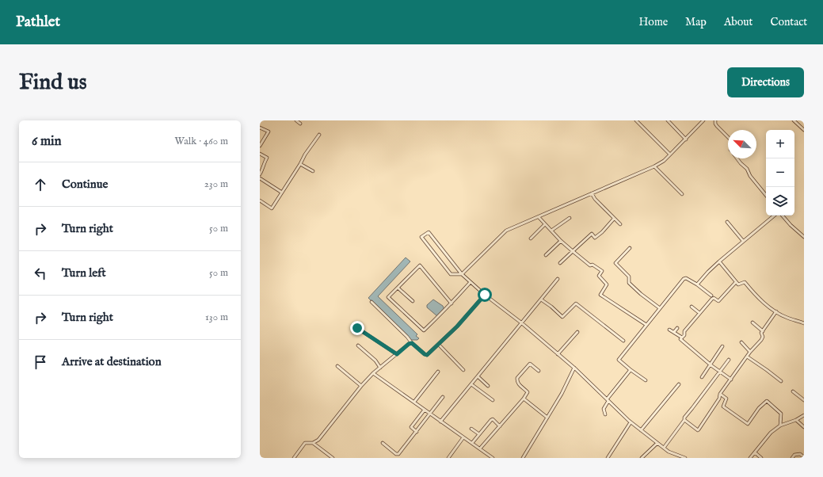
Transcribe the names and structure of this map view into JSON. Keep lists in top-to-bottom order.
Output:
{
  "north": "top left",
  "page": {
    "header": "Pathlet",
    "nav": [
      "Home",
      "Map",
      "About",
      "Contact"
    ],
    "buttons": "Directions",
    "title": "Find us",
    "heading": ["6 min", "Walk · 460 m"],
    "map_buttons": ["+", "−"],
    "list": [
      ["Continue", "230 m"],
      ["Turn right", "50 m"],
      ["Turn left", "50 m"],
      ["Turn right", "130 m"],
      "Arrive at destination"
    ]
  }
}
